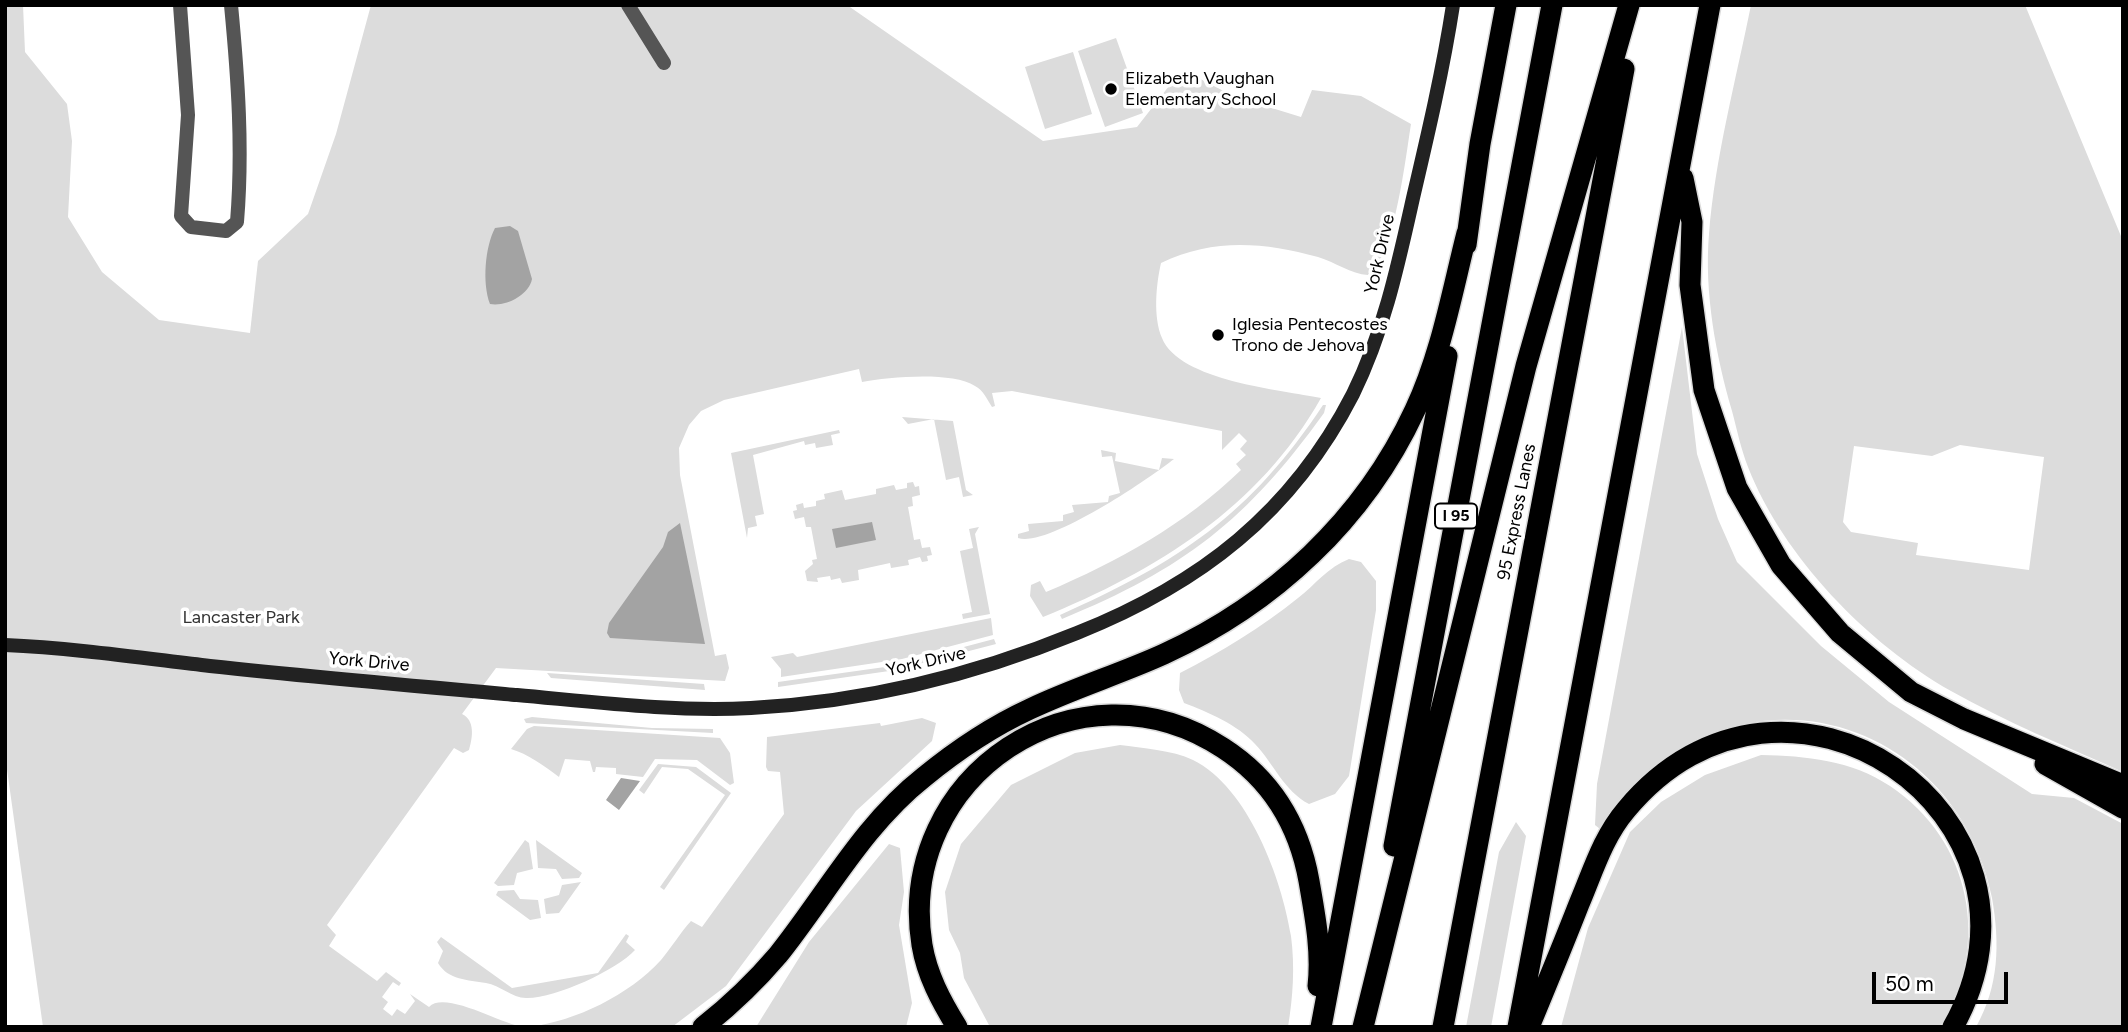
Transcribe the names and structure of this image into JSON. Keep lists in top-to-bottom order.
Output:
{
  "streets": {
    "highway": ["95 Express Lanes", "I 95"],
    "street": ["York Drive"]
  },
  "parks": ["Lancaster Park"],
  "places": ["Elizabeth Vaughan Elementary School", "Iglesia Pentecostes Trono de Jehova"],
  "scale_bar": "50 m"
}
